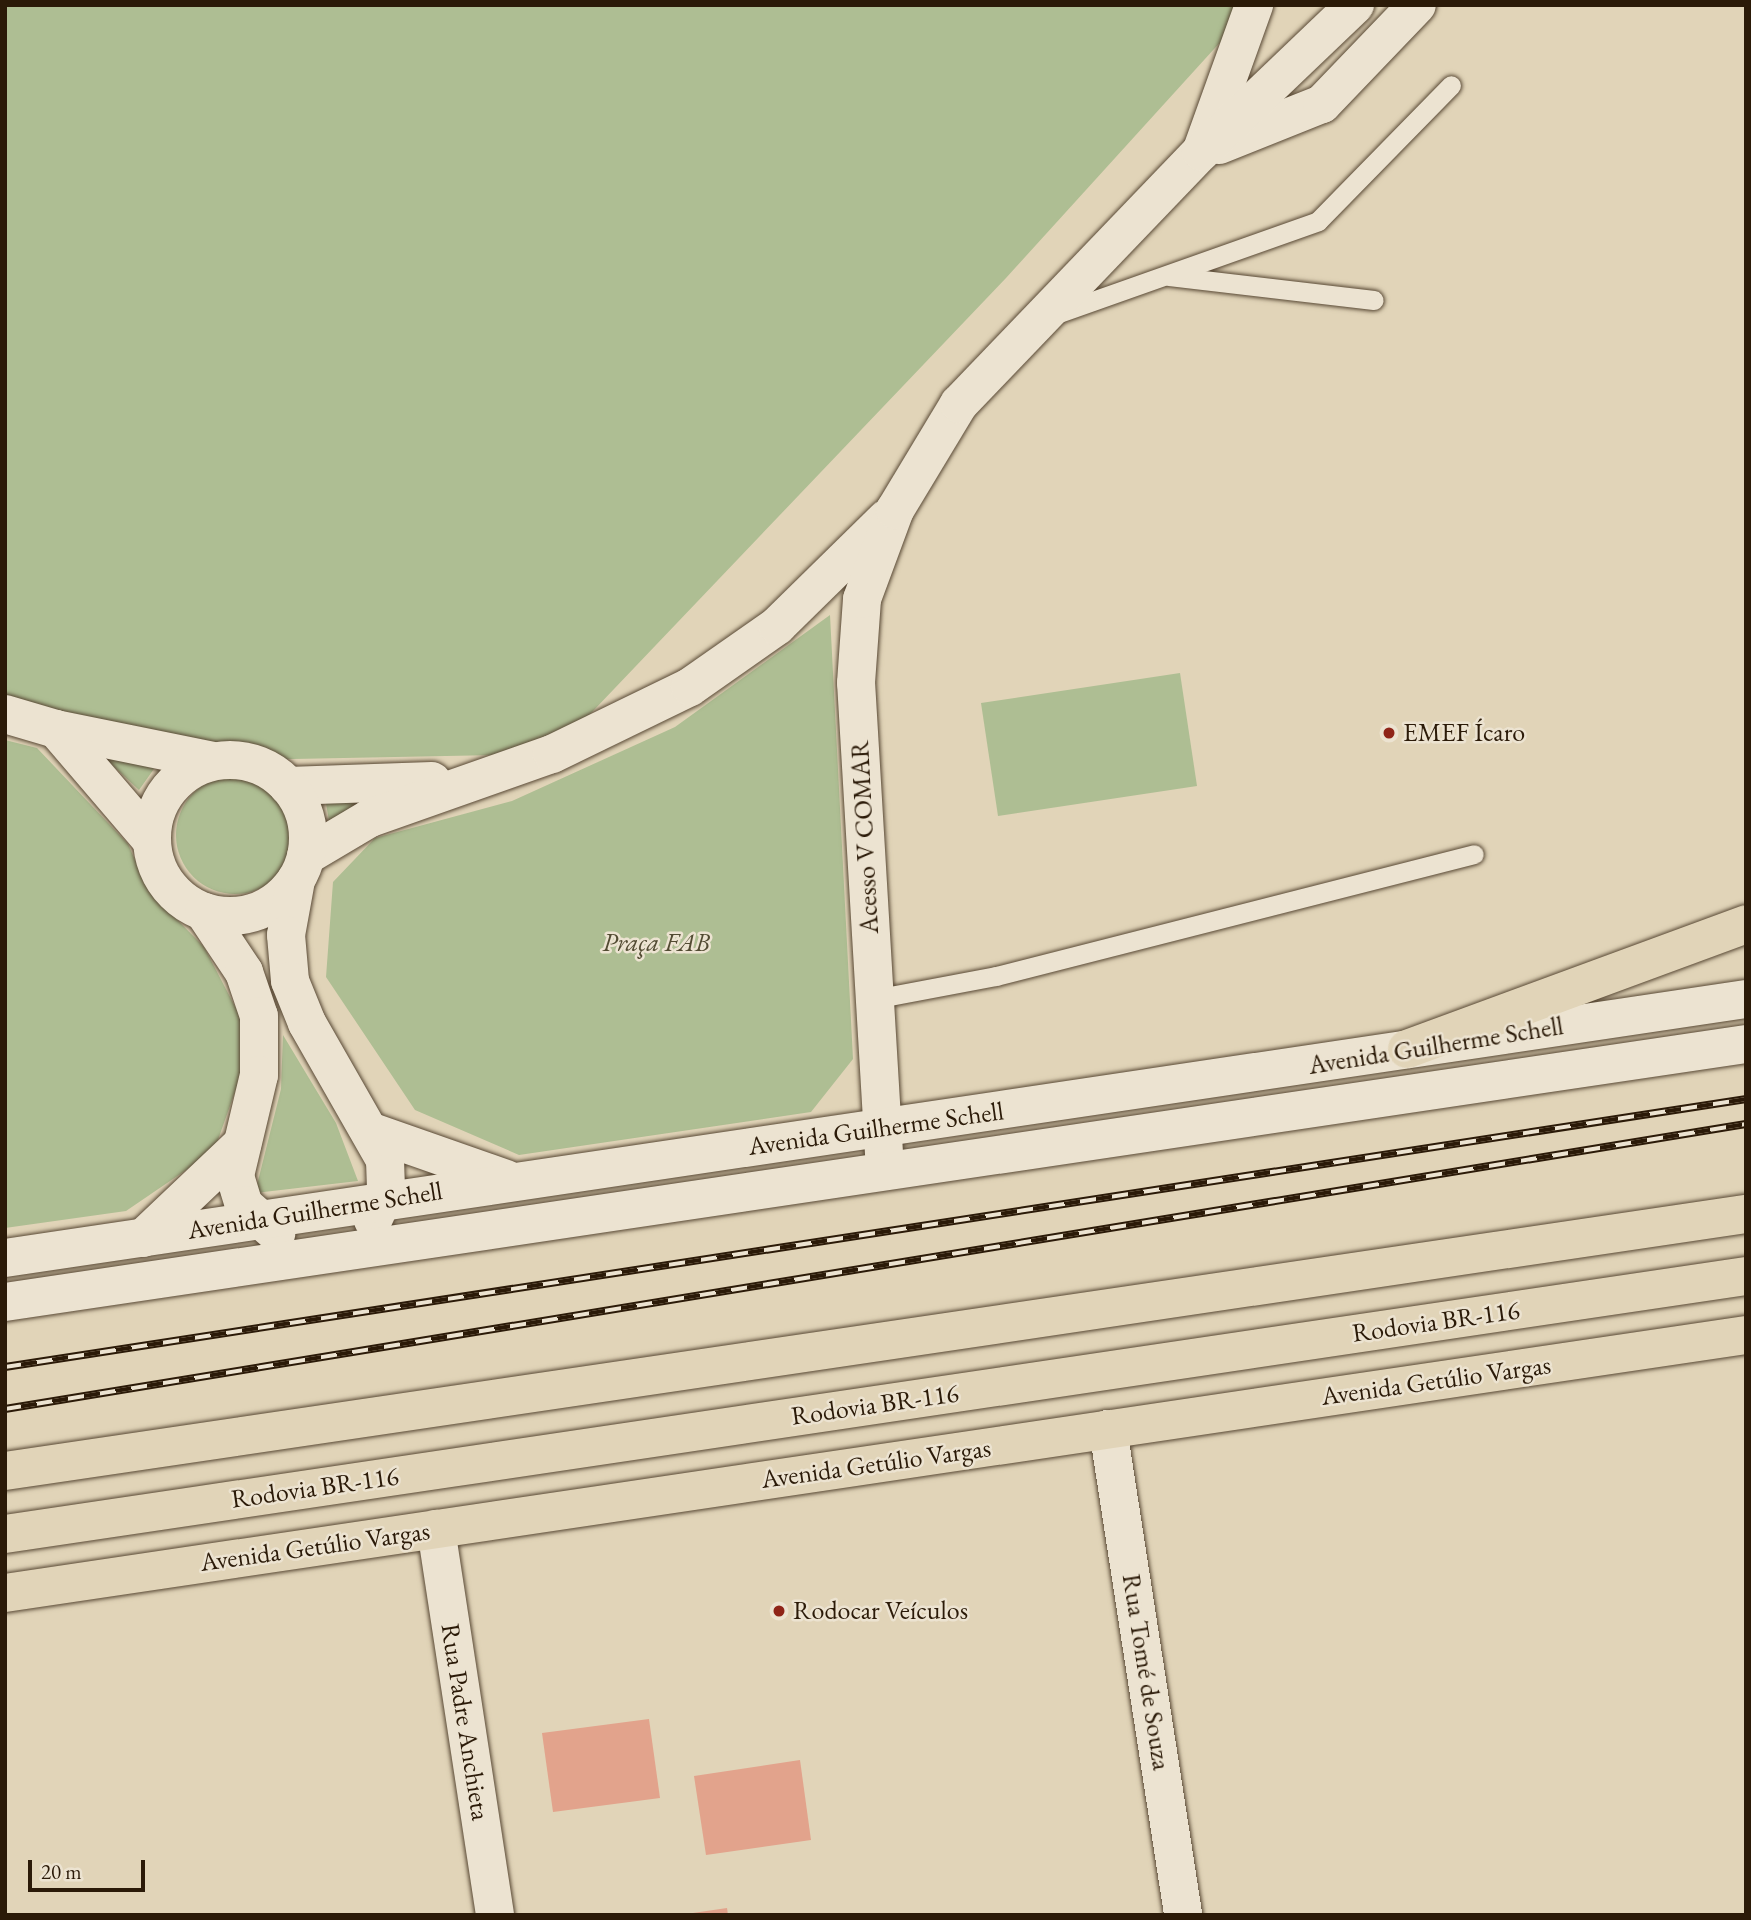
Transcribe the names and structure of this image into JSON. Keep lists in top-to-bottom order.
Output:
{
  "streets": {
    "main road": [
      "Acesso V COMAR",
      "Avenida Guilherme Schell",
      "Rodovia BR-116",
      "Avenida Getúlio Vargas",
      "Rua Tomé de Souza",
      "Rua Padre Anchieta"
    ]
  },
  "crossings": [
    ["Acesso V COMAR", "Avenida Guilherme Schell"],
    ["Avenida Getúlio Vargas", "Rua Tomé de Souza"],
    ["Avenida Getúlio Vargas", "Rua Padre Anchieta"]
  ],
  "parks": ["Praça FAB"],
  "places": ["EMEF Ícaro", "Rodocar Veículos"],
  "scale_bar": "20 m"
}
